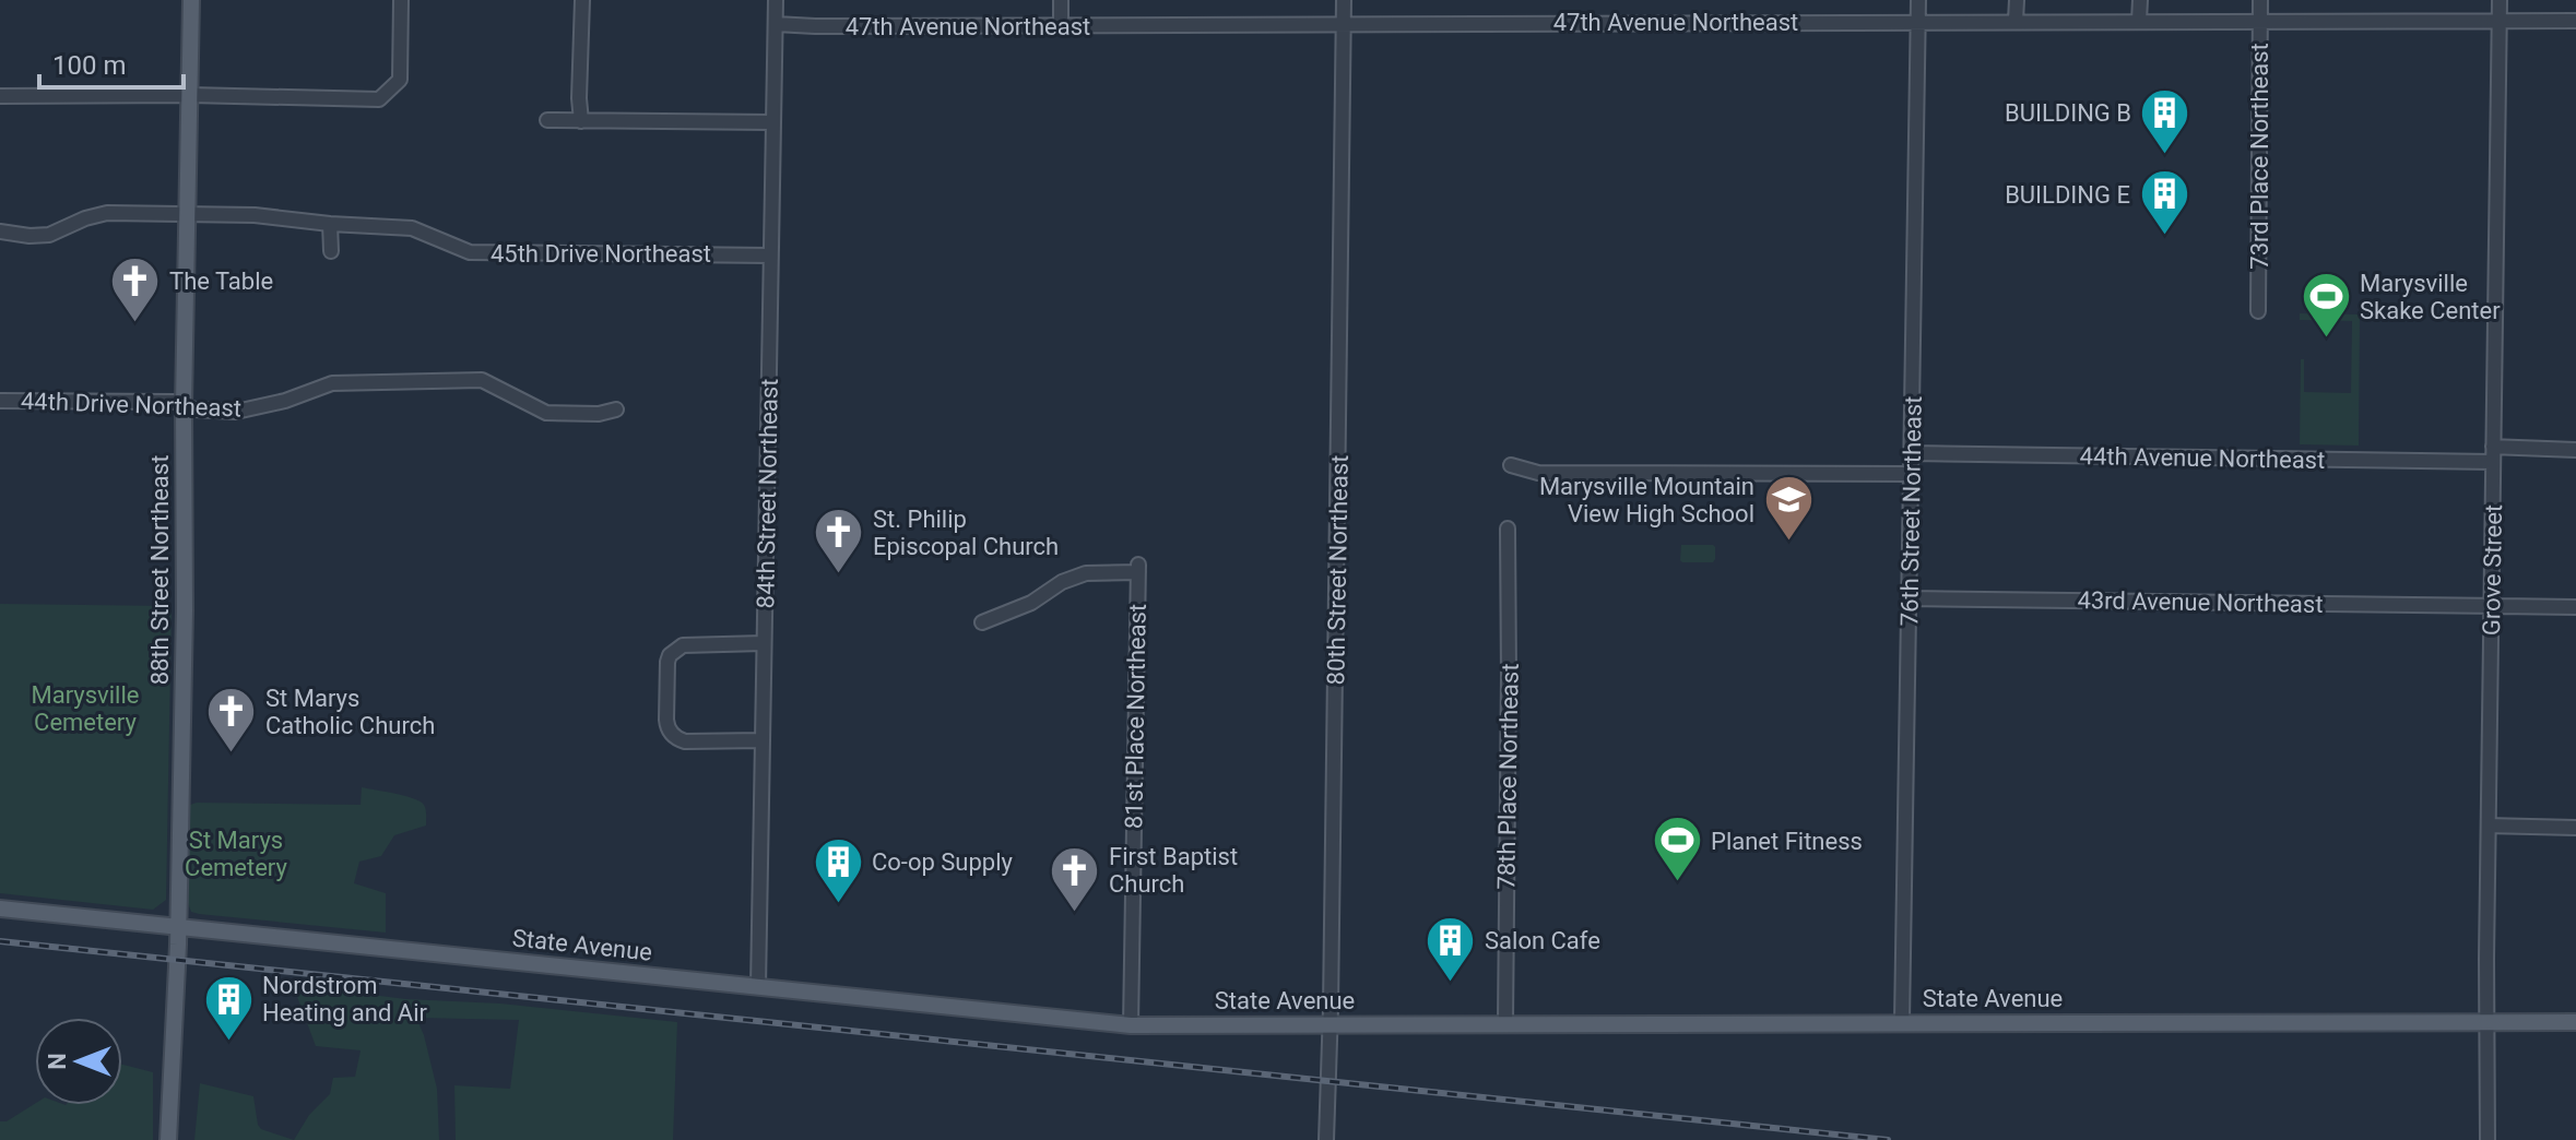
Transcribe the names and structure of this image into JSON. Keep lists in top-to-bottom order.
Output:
{
  "streets": {
    "main road": ["88th Street Northeast", "State Avenue"],
    "street": [
      "47th Avenue Northeast",
      "73rd Place Northeast",
      "45th Drive Northeast",
      "44th Drive Northeast",
      "44th Avenue Northeast",
      "84th Street Northeast",
      "76th Street Northeast",
      "80th Street Northeast",
      "Grove Street",
      "43rd Avenue Northeast",
      "81st Place Northeast",
      "78th Place Northeast"
    ]
  },
  "crossings": [
    ["47th Avenue Northeast", "73rd Place Northeast"],
    ["47th Avenue Northeast", "84th Street Northeast"],
    ["47th Avenue Northeast", "76th Street Northeast"],
    ["47th Avenue Northeast", "80th Street Northeast"],
    ["47th Avenue Northeast", "Grove Street"],
    ["45th Drive Northeast", "84th Street Northeast"],
    ["45th Drive Northeast", "88th Street Northeast"],
    ["44th Drive Northeast", "88th Street Northeast"],
    ["44th Avenue Northeast", "76th Street Northeast"],
    ["44th Avenue Northeast", "Grove Street"],
    ["84th Street Northeast", "State Avenue"],
    ["76th Street Northeast", "43rd Avenue Northeast"],
    ["76th Street Northeast", "State Avenue"],
    ["88th Street Northeast", "State Avenue"],
    ["80th Street Northeast", "State Avenue"],
    ["Grove Street", "43rd Avenue Northeast"],
    ["Grove Street", "State Avenue"],
    ["81st Place Northeast", "State Avenue"],
    ["78th Place Northeast", "State Avenue"]
  ],
  "parks": ["Marysville Cemetery", "St Marys Cemetery"],
  "places": {
    "building": [
      "BUILDING B",
      "BUILDING E",
      "Co-op Supply",
      "Salon Cafe",
      "Nordstrom Heating and Air"
    ],
    "church": [
      "The Table",
      "St. Philip Episcopal Church",
      "St Marys Catholic Church",
      "First Baptist Church"
    ],
    "sports": ["Marysville Skake Center", "Planet Fitness"],
    "school or university": ["Marysville Mountain View High School"]
  },
  "scale_bar": "100 m",
  "north": "left"
}
